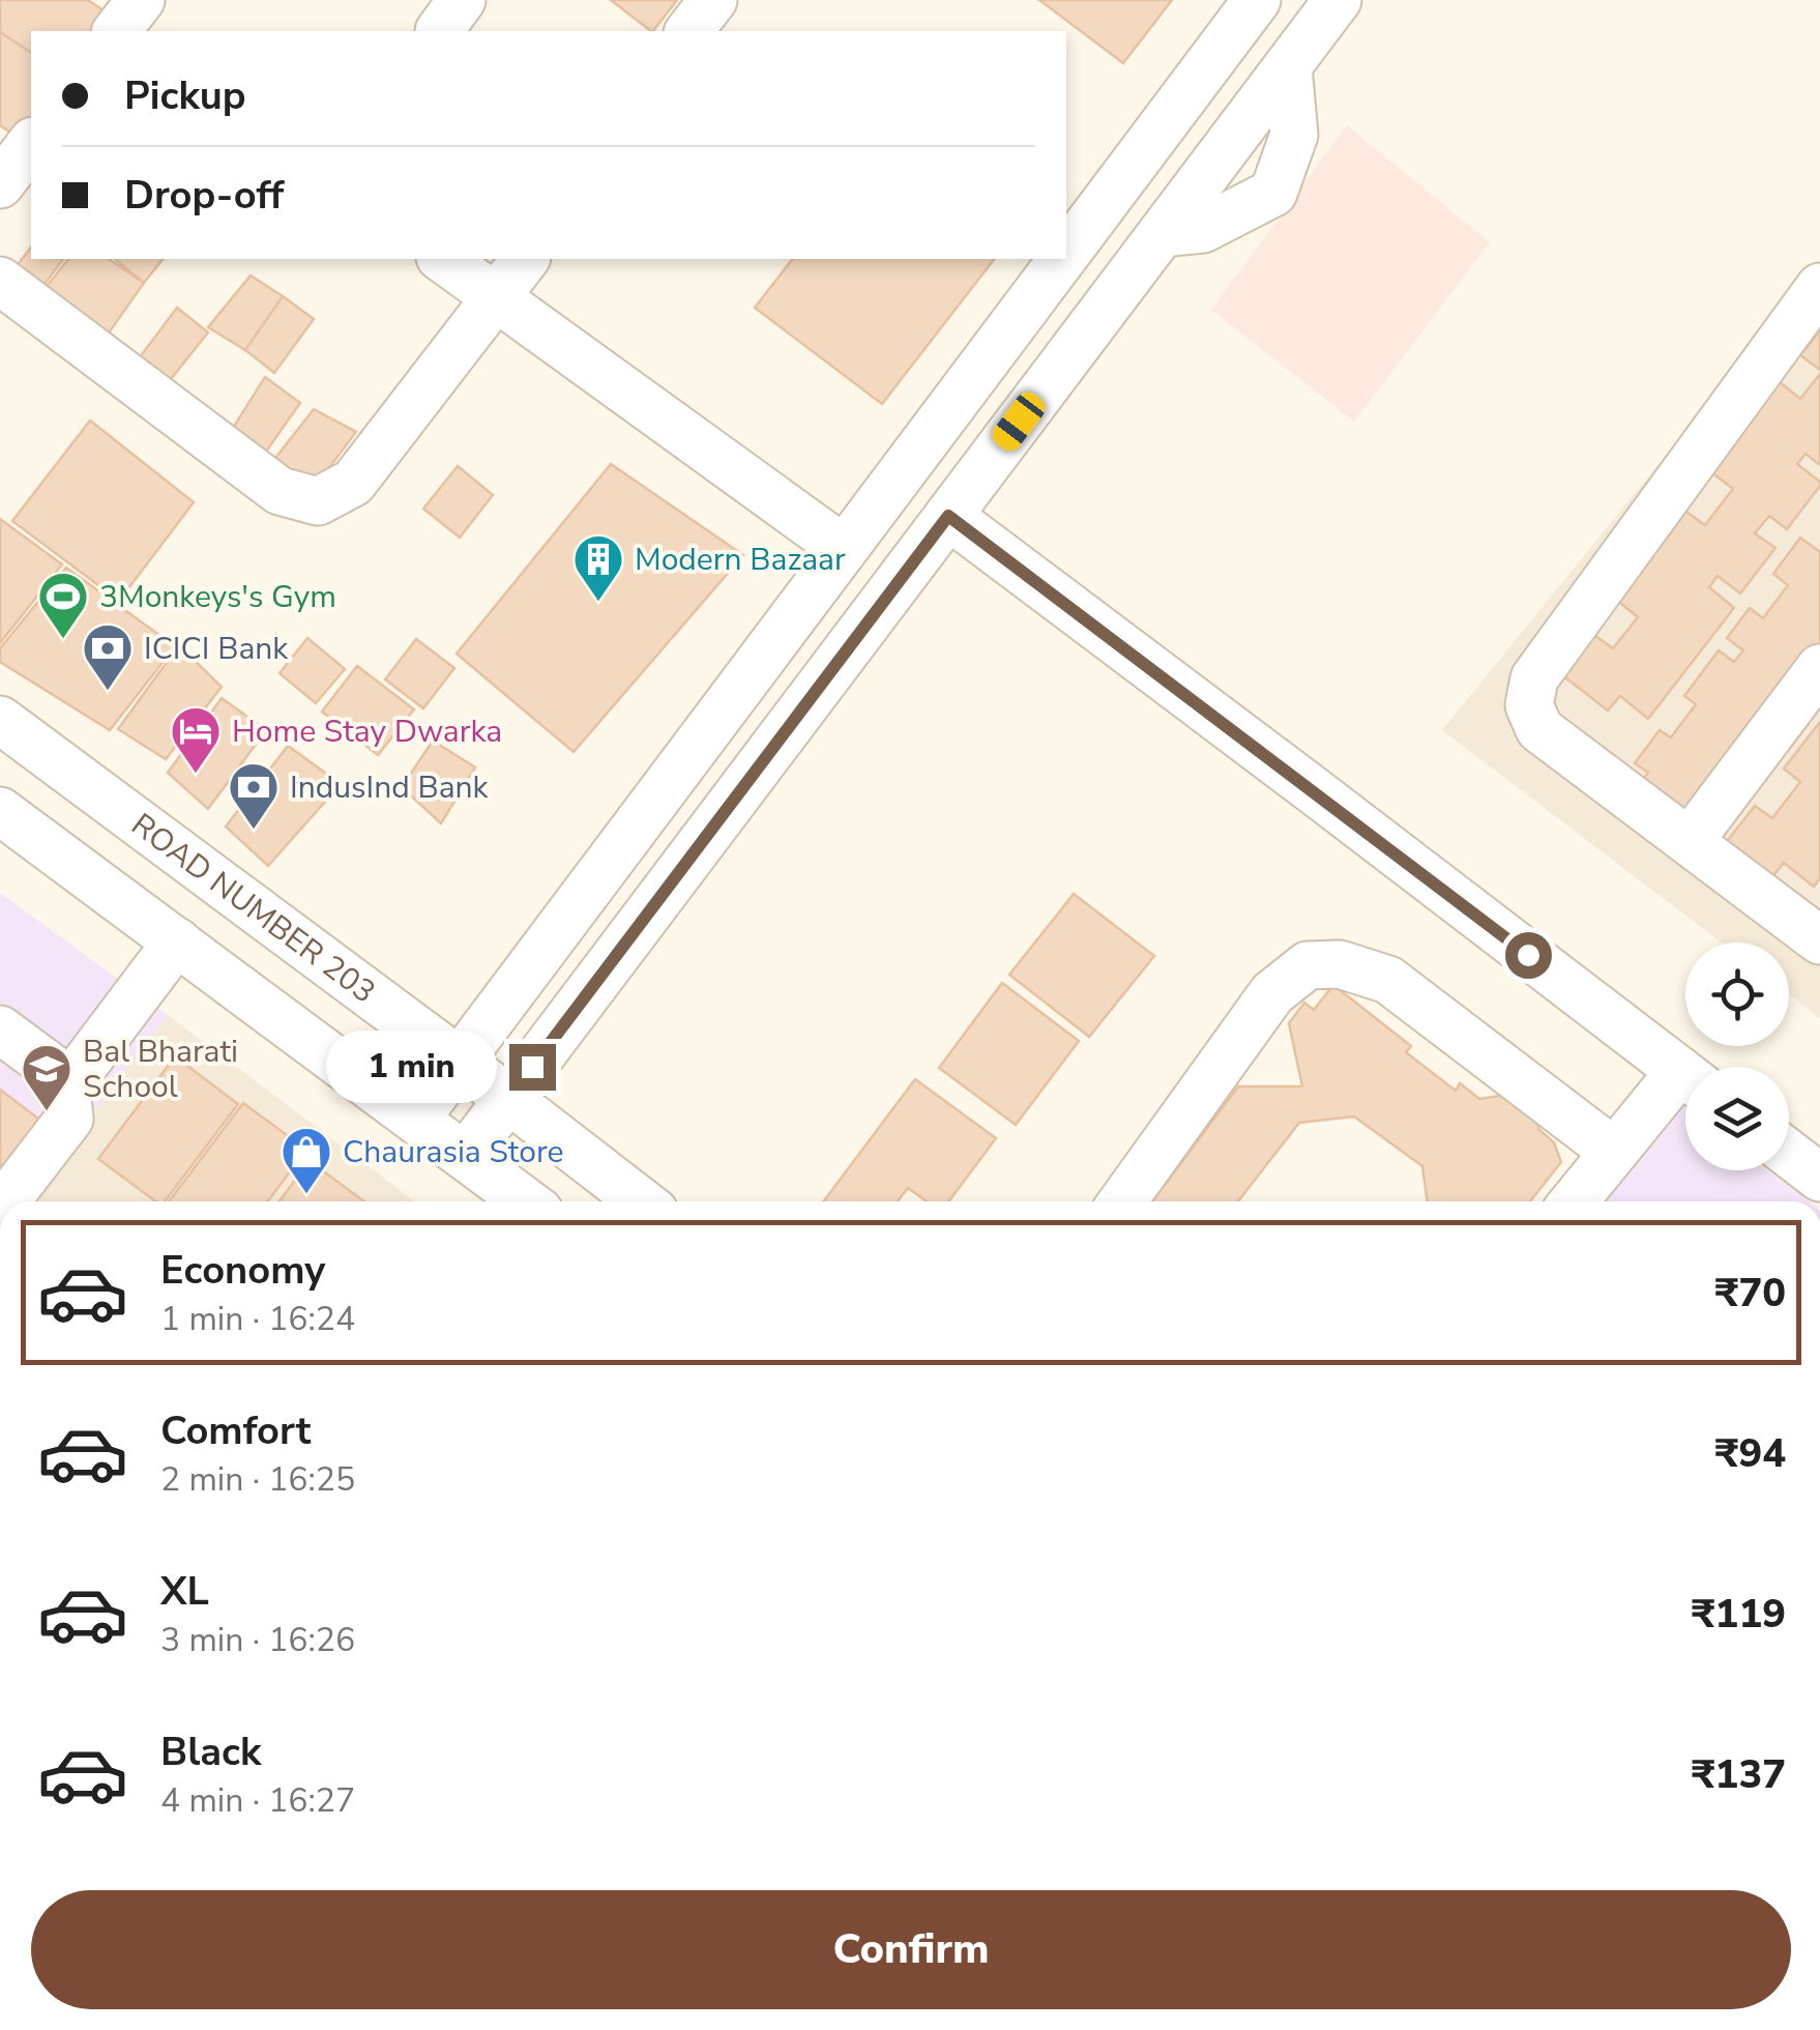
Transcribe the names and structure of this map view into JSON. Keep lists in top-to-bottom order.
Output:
{
  "streets": {
    "street": ["ROAD NUMBER 203"]
  },
  "places": {
    "building": ["Modern Bazaar"],
    "sports": ["3Monkeys's Gym"],
    "bank": ["ICICI Bank", "IndusInd Bank"],
    "hotel": ["Home Stay Dwarka"],
    "school or university": ["Bal Bharati School"],
    "shop": ["Chaurasia Store"]
  },
  "page": {
    "banner": ["Pickup", "Drop-off"],
    "bubble": "1 min",
    "list": [
      {
        "name": "Economy",
        "note": "1 min · 16:24",
        "value": "₹70"
      },
      {
        "name": "Comfort",
        "note": "2 min · 16:25",
        "value": "₹94"
      },
      {
        "name": "XL",
        "note": "3 min · 16:26",
        "value": "₹119"
      },
      {
        "name": "Black",
        "note": "4 min · 16:27",
        "value": "₹137"
      }
    ],
    "buttons": "Confirm"
  }
}
